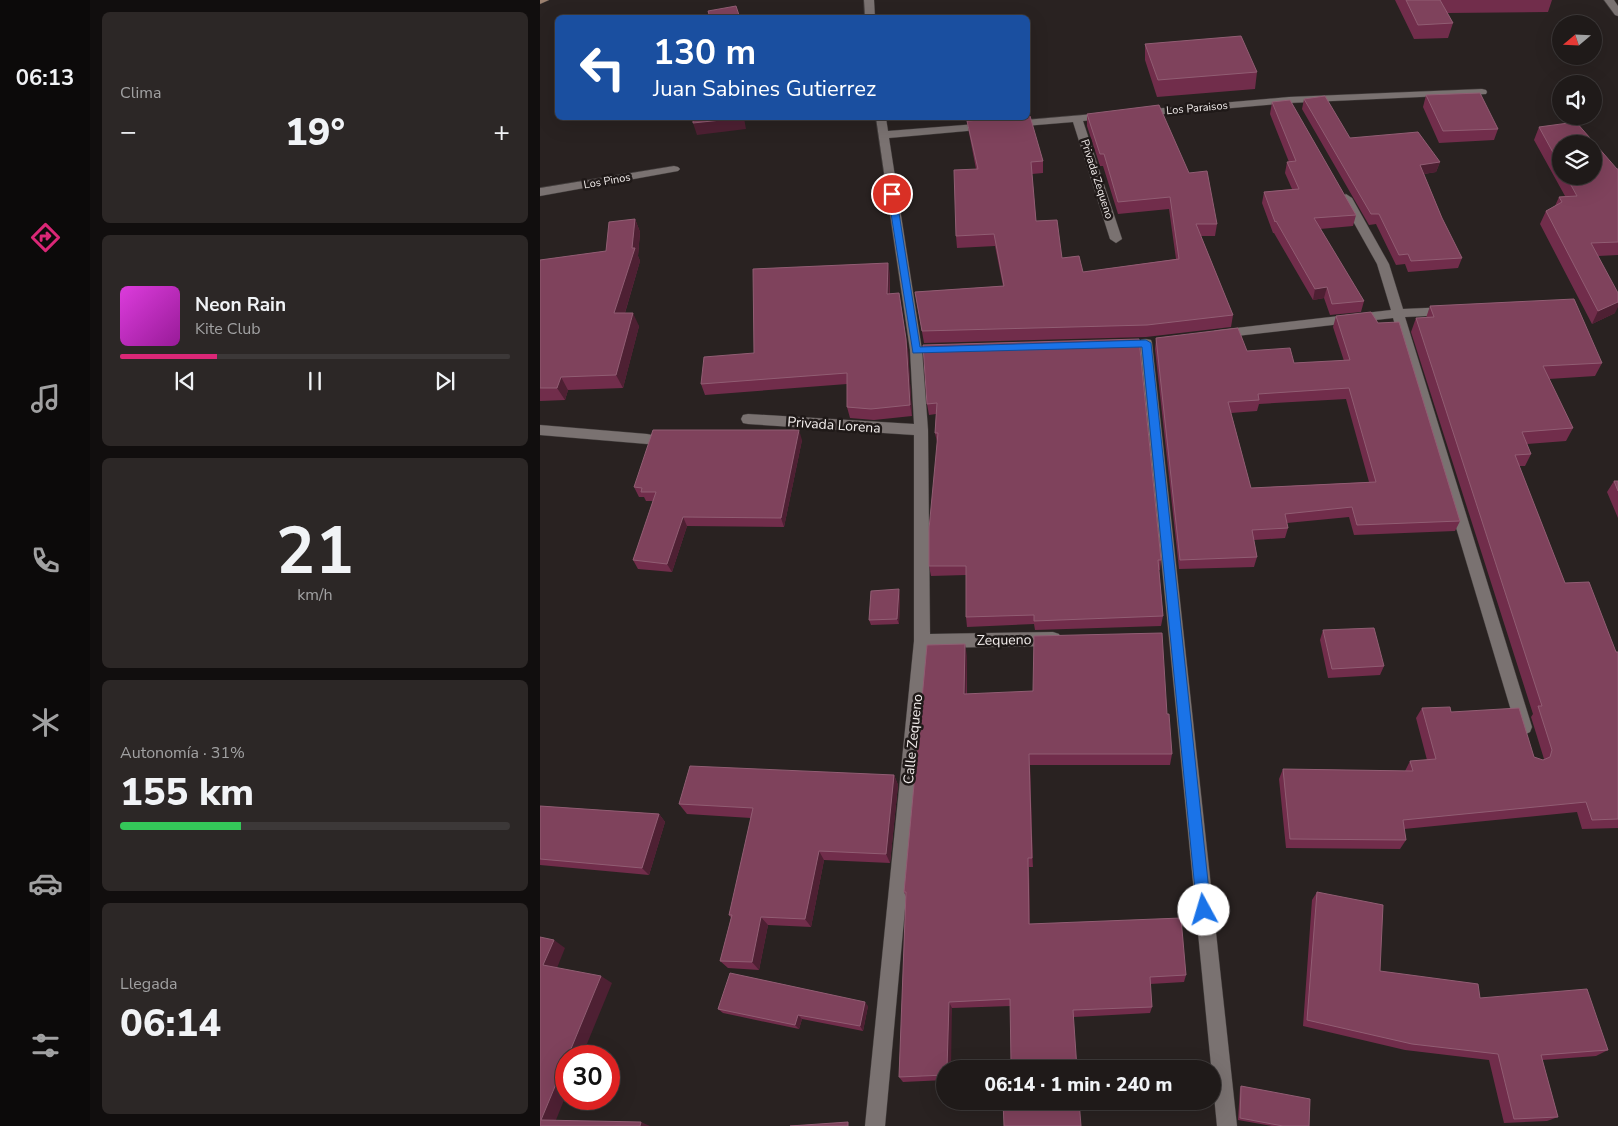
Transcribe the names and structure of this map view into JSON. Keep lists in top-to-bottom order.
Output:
{
  "streets": {
    "street": [
      "Los Paraisos",
      "Privada Zequeno",
      "Los Pinos",
      "Privada Lorena",
      "Zequeno",
      "Calle Zequeno"
    ]
  },
  "crossings": [
    ["Los Paraisos", "Privada Zequeno"],
    ["Los Paraisos", "Calle Zequeno"],
    ["Privada Lorena", "Calle Zequeno"],
    ["Zequeno", "Calle Zequeno"]
  ],
  "north": "left",
  "page": {
    "tabs": "06:13",
    "tile": [
      "Clima",
      ["21", "km/h"],
      ["Autonomía · 31%", "155 km"],
      ["Llegada", "06:14"]
    ],
    "turn": ["130 m", "Juan Sabines Gutierrez"],
    "heat": ["−", "19°", "+"],
    "song": ["Neon Rain", "Kite Club"],
    "limit": "30",
    "trip": "06:14 · 1 min · 240 m"
  }
}
